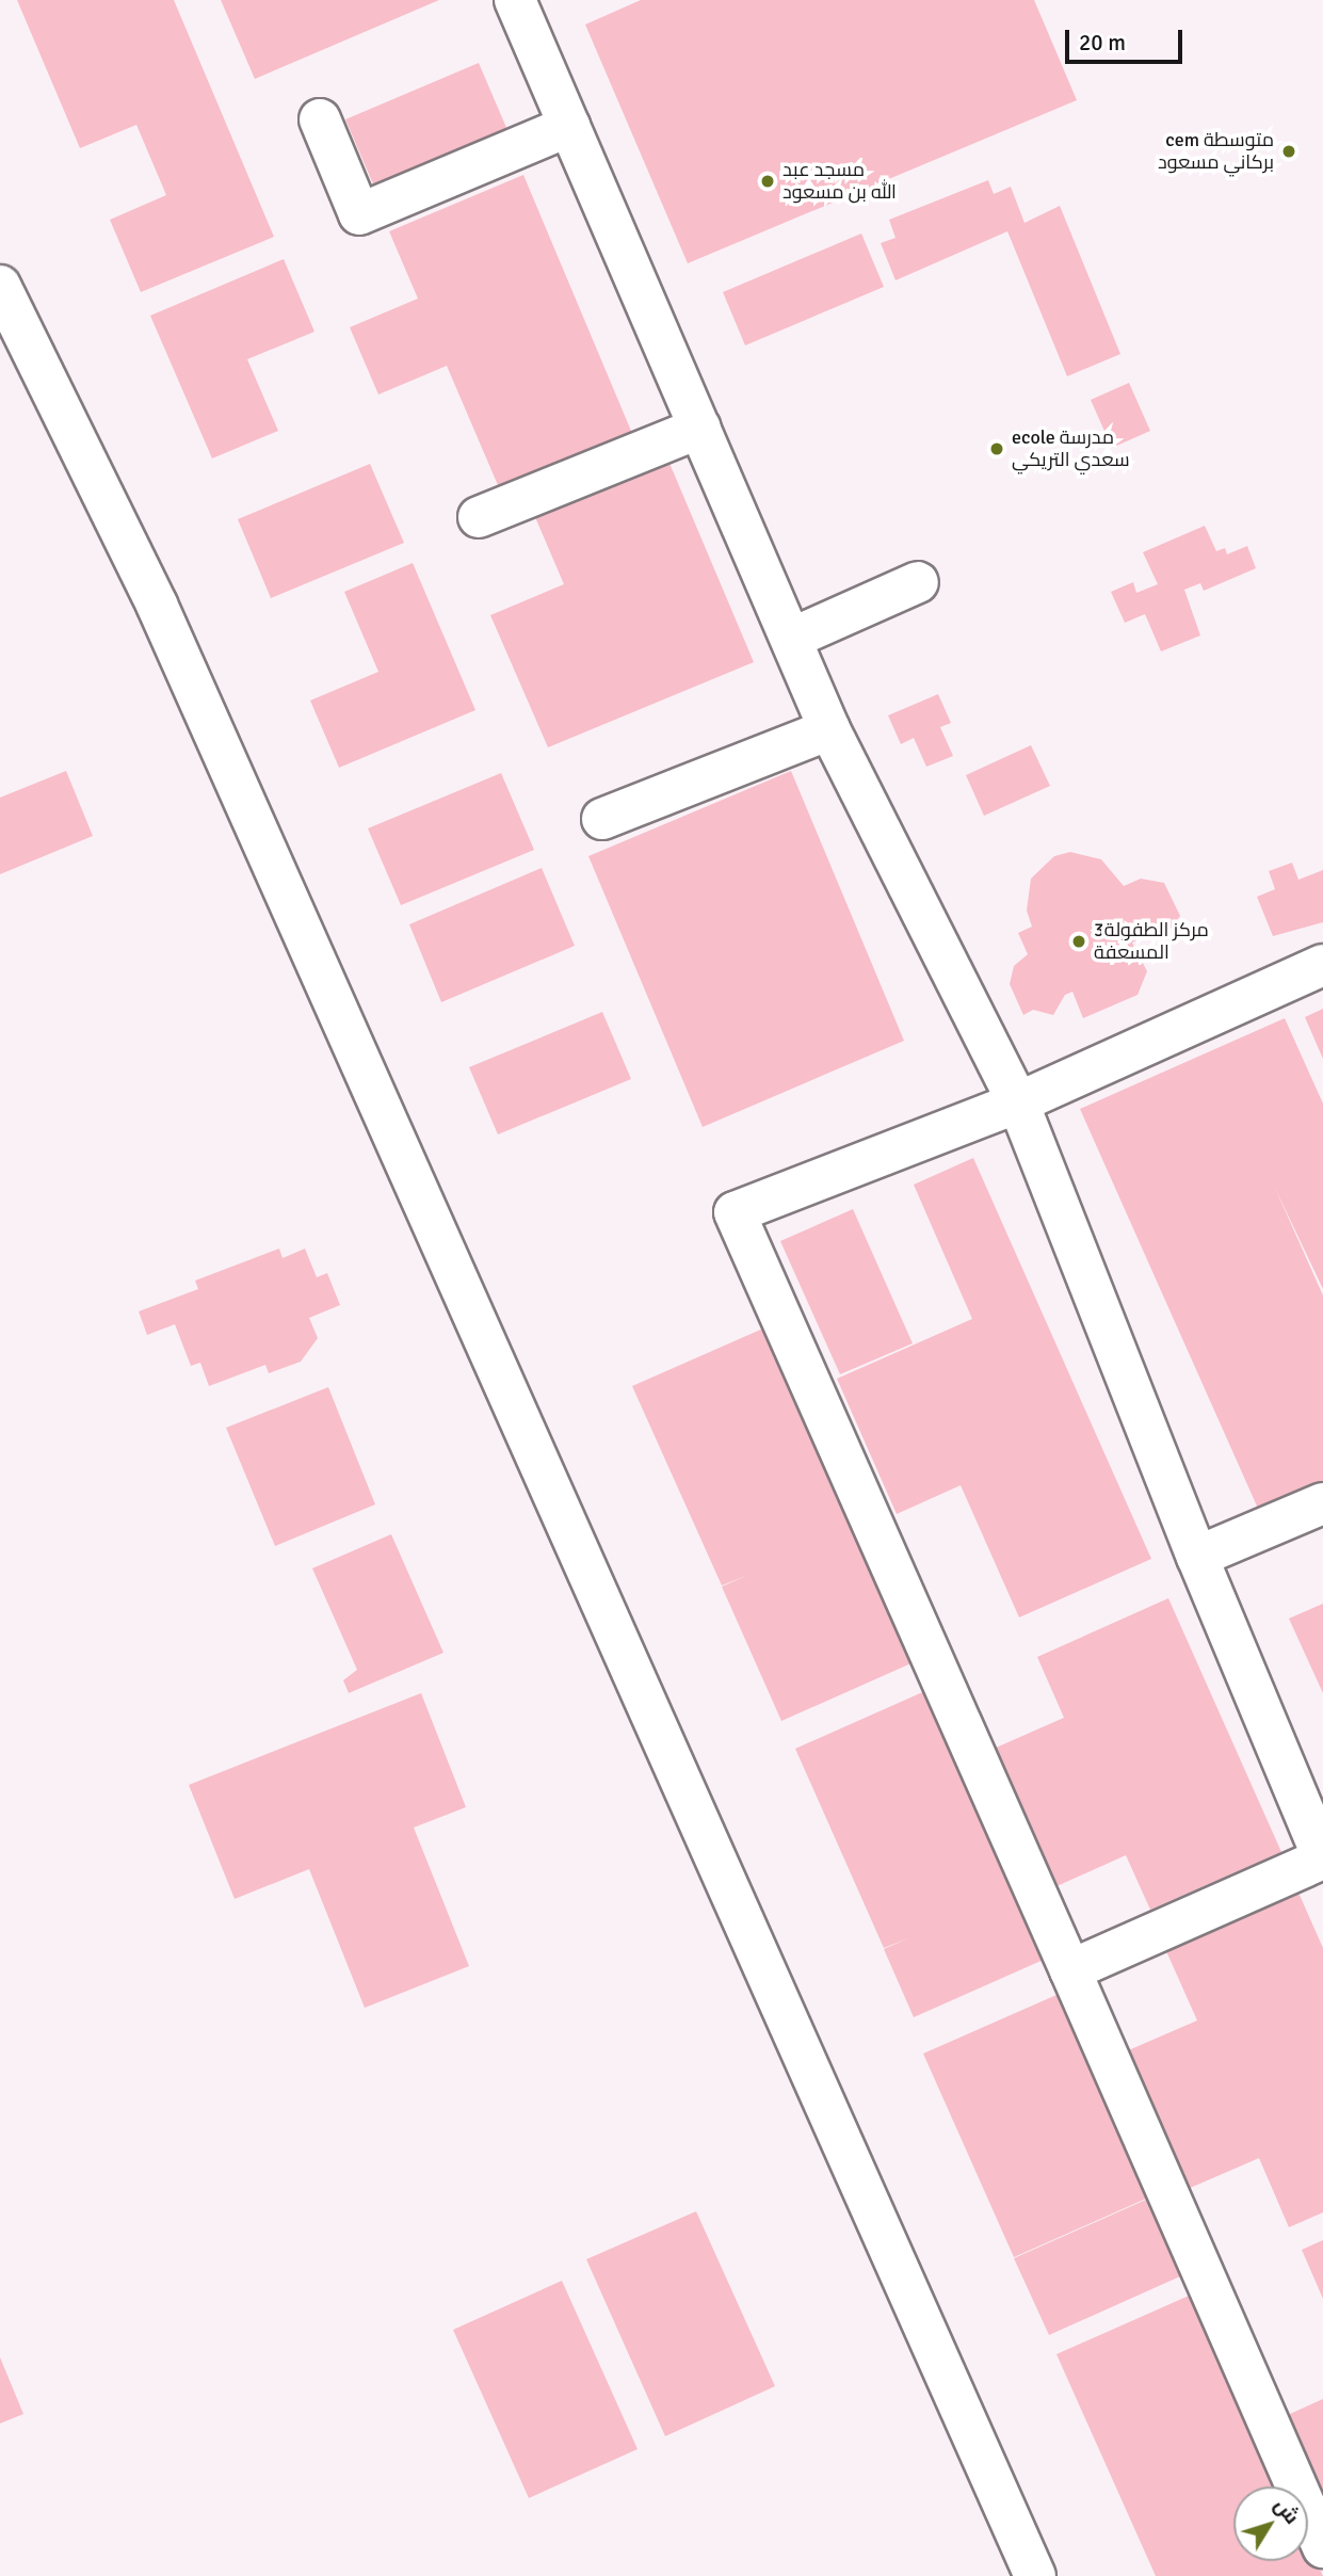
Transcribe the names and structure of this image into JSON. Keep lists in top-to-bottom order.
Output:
{
  "places": [
    "cem متوسطة بركاني مسعود",
    "مسجد عبد الله بن مسعود",
    "ecole مدرسة سعدي التريكي",
    "3مركز الطفولة المسعفة"
  ],
  "scale_bar": "20 m",
  "north": "top right"
}
